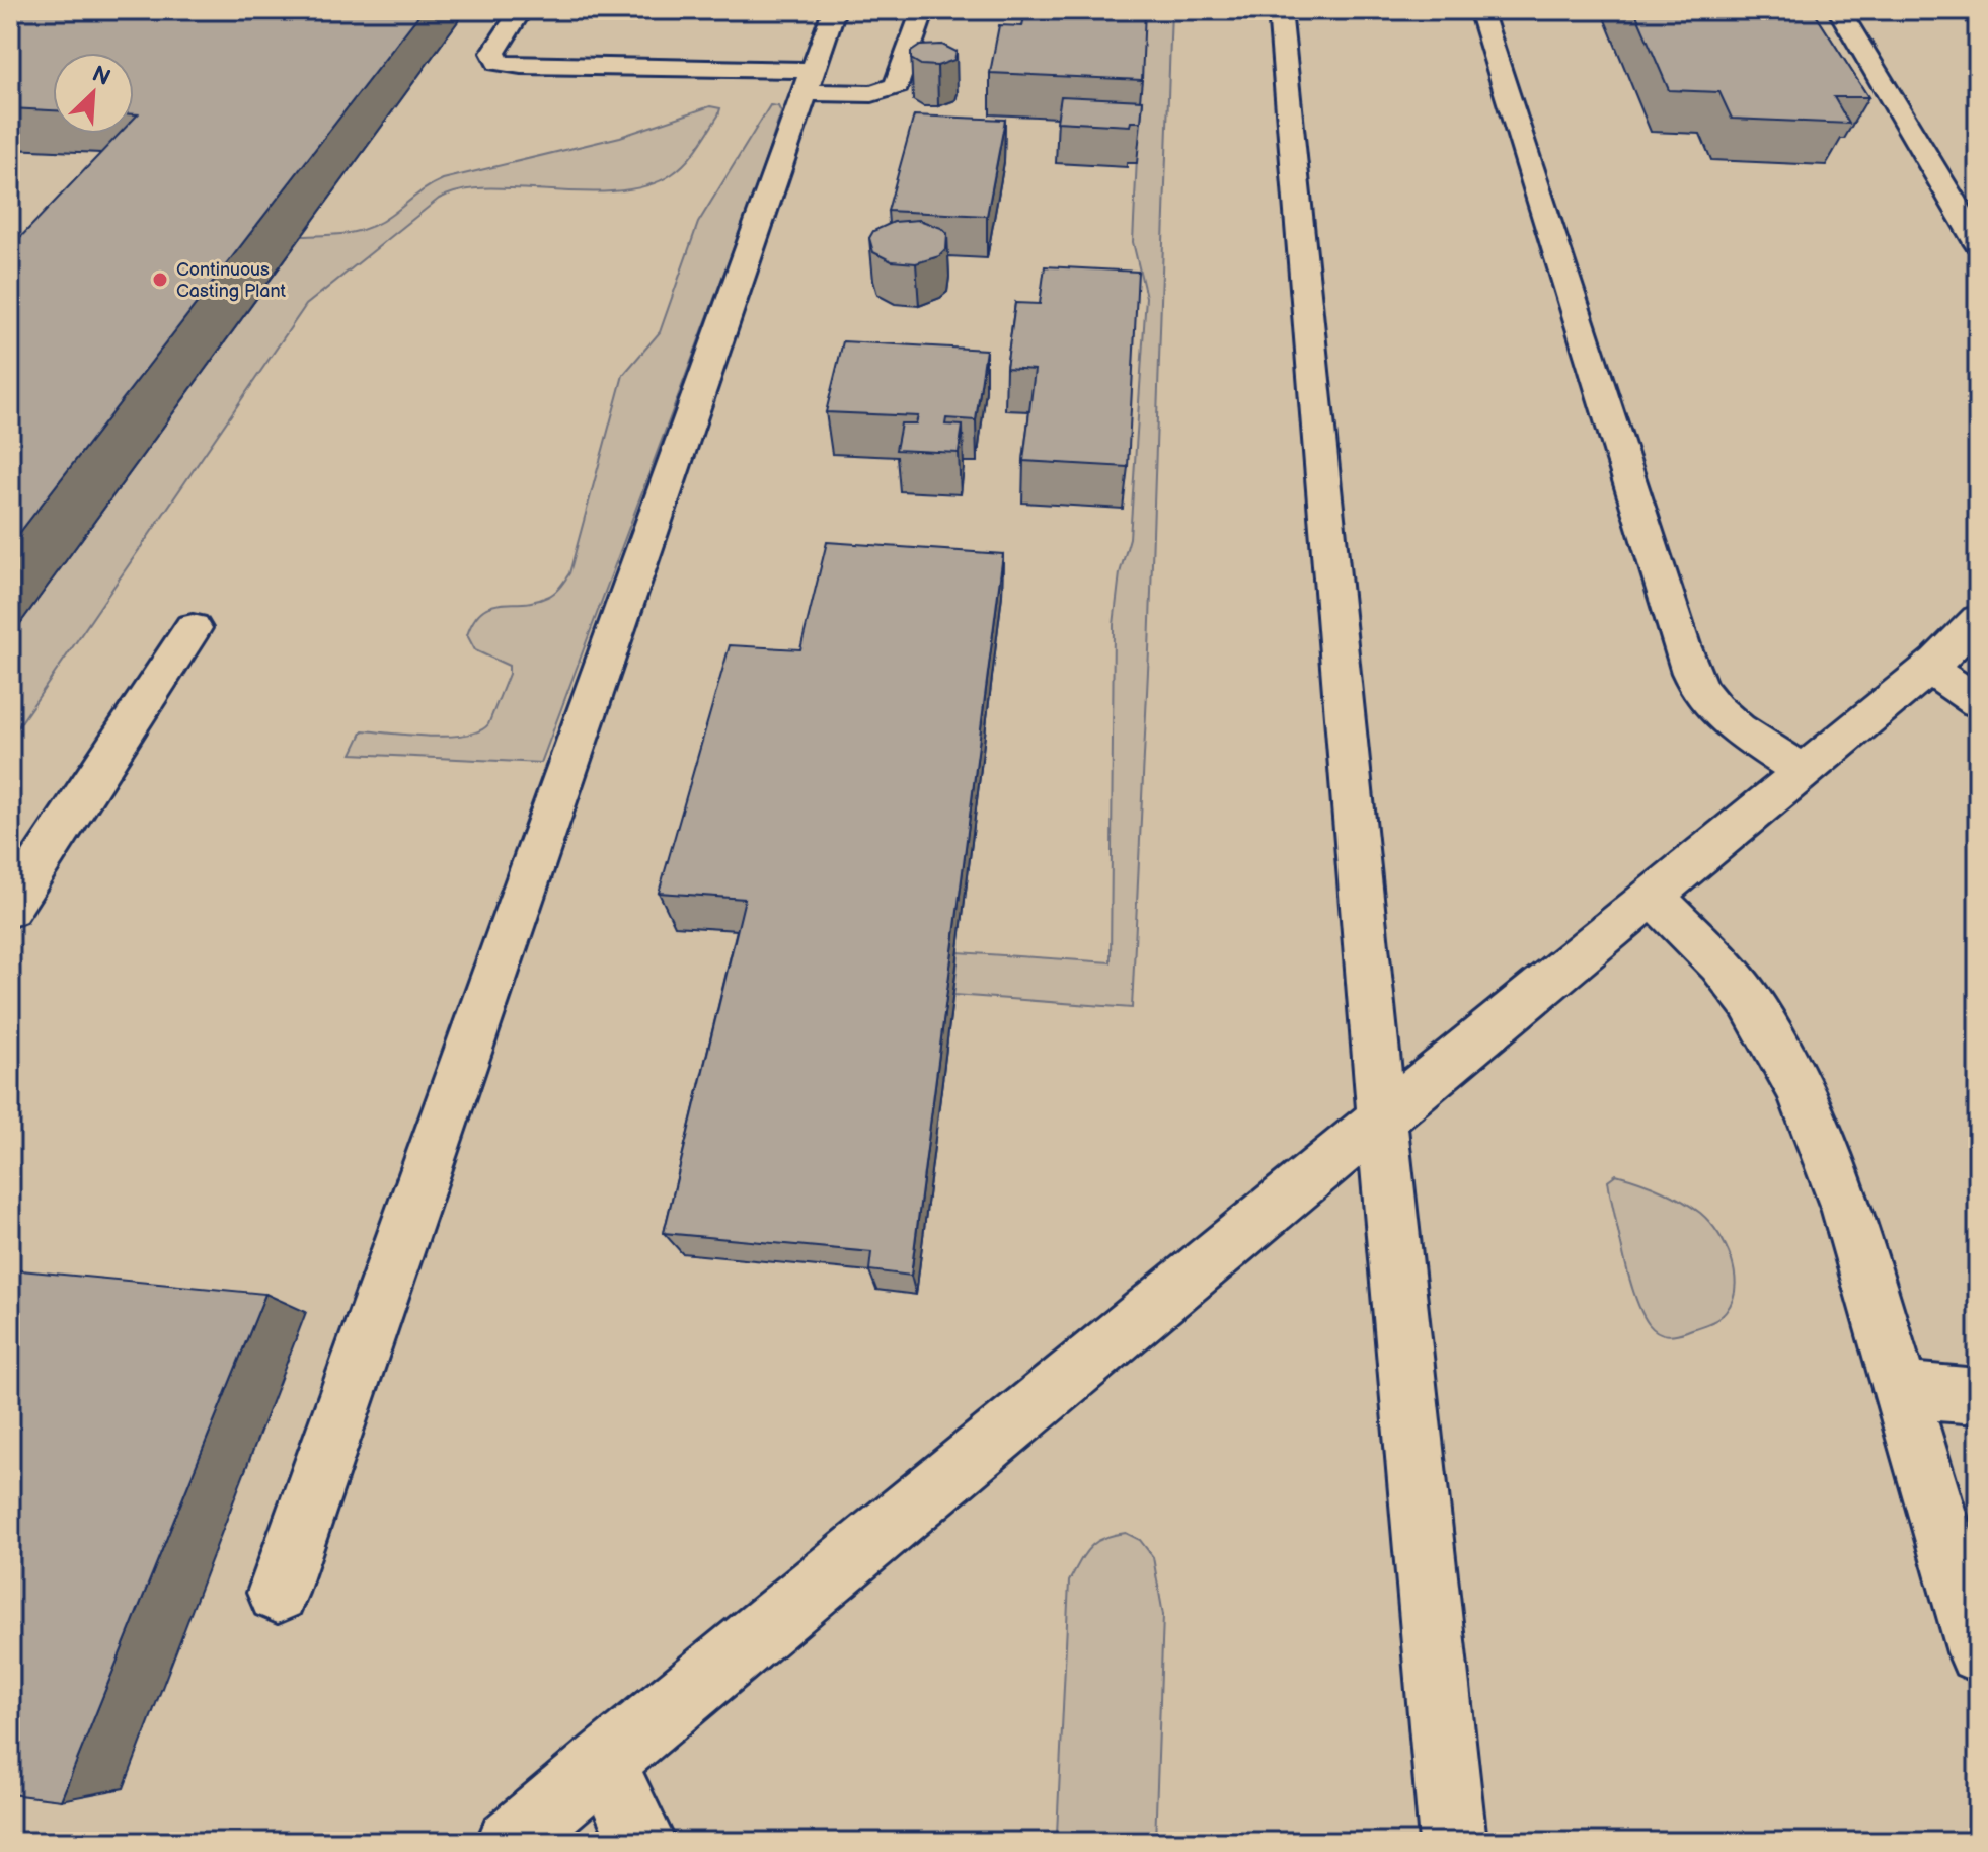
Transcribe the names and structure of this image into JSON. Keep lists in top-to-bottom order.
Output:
{
  "places": ["Continuous Casting Plant"],
  "north": "top right"
}
